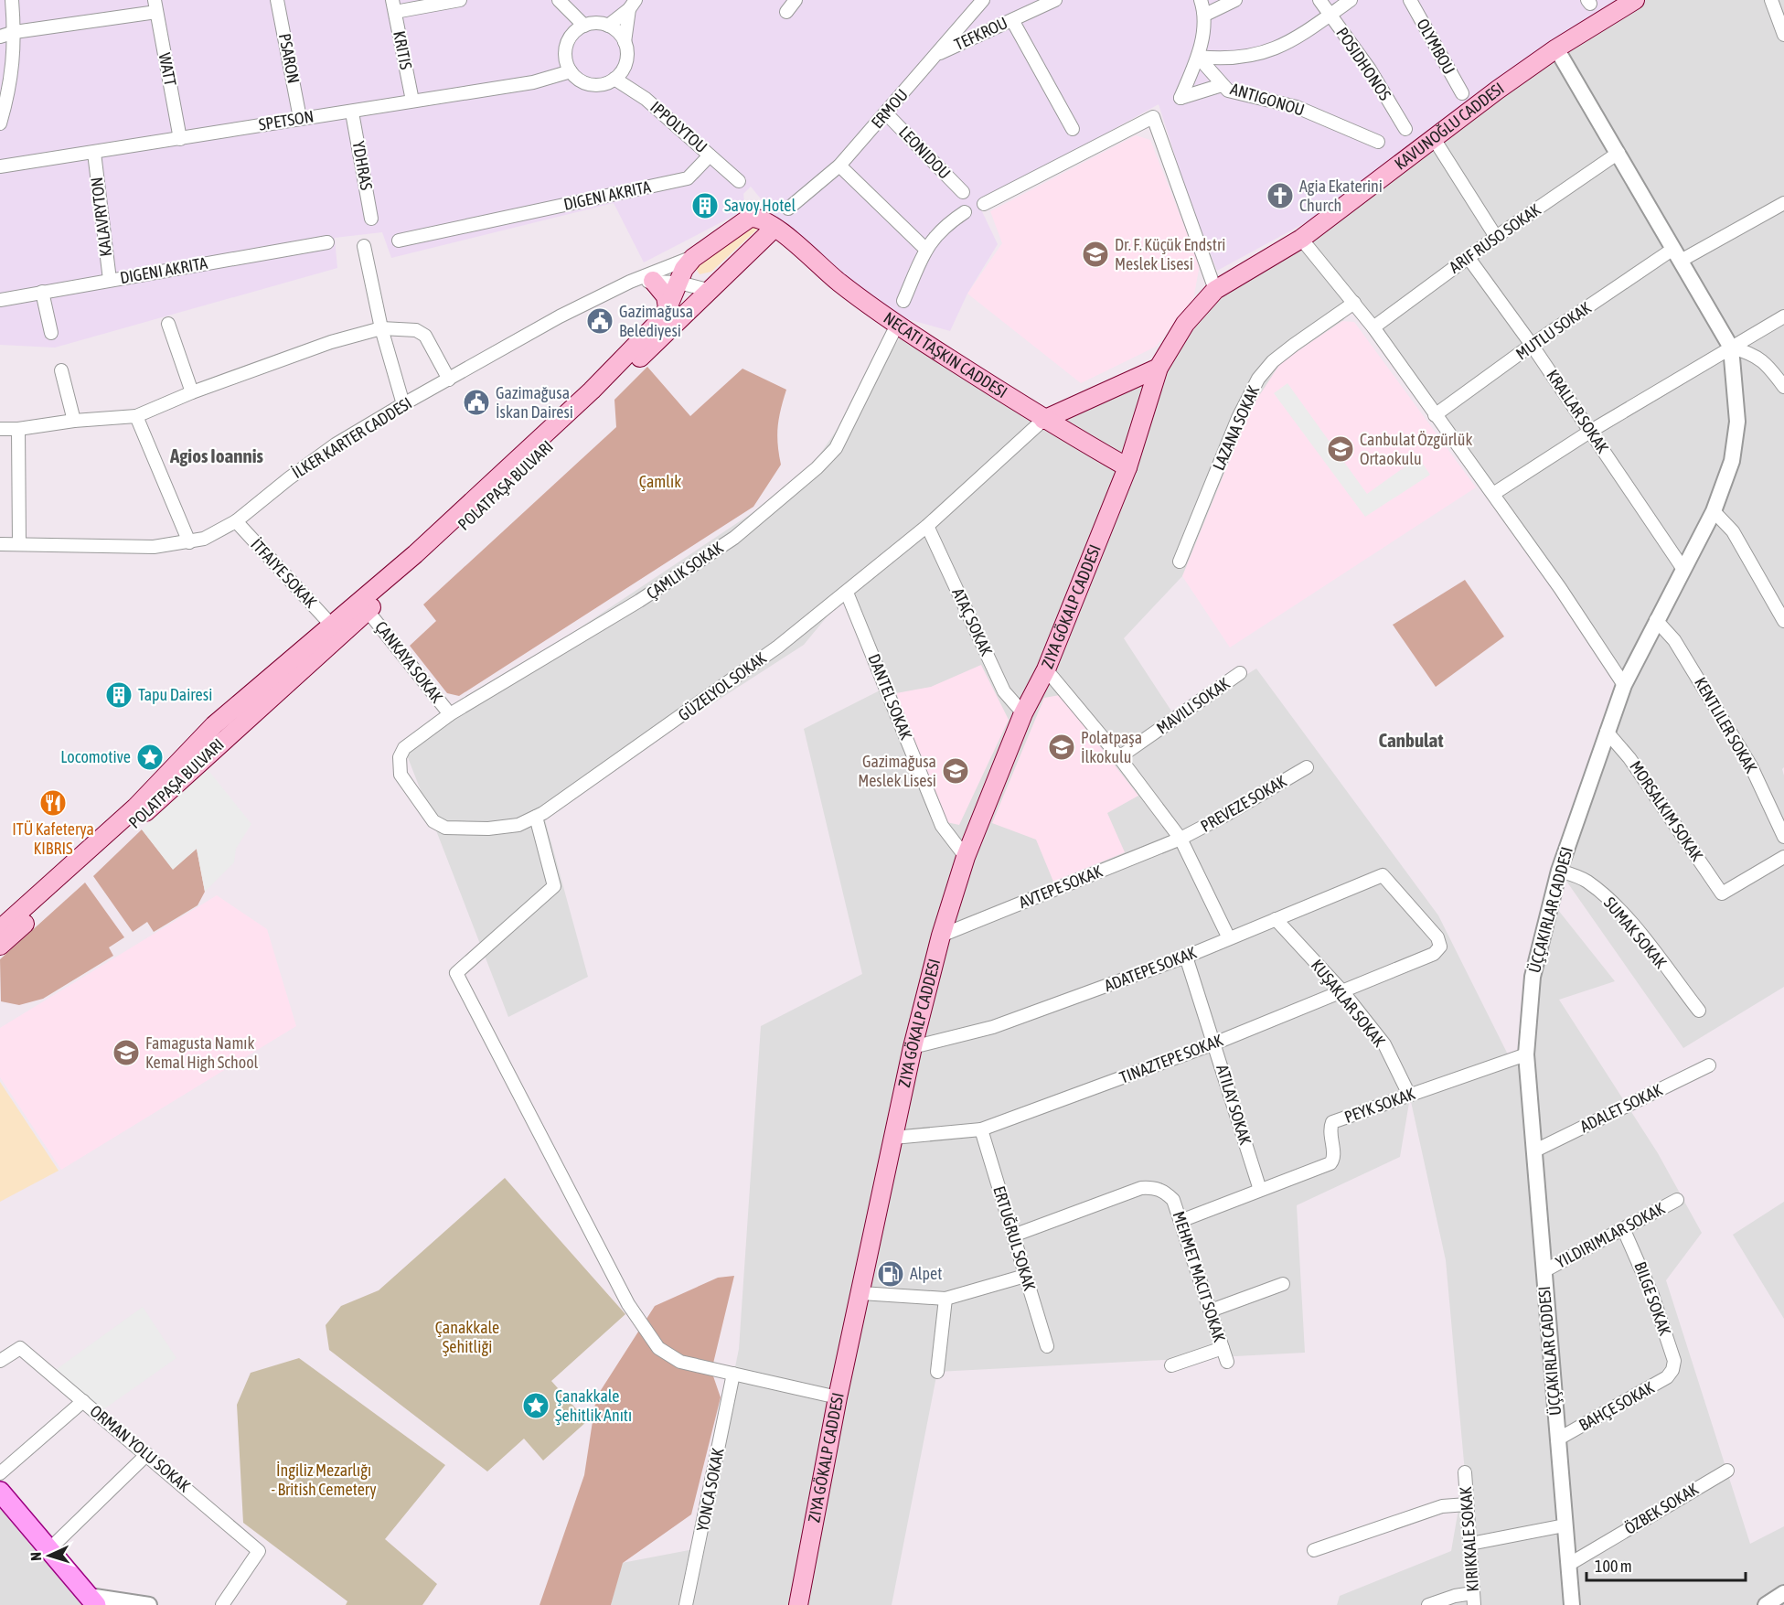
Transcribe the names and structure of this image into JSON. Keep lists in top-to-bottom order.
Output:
{
  "streets": {
    "main road": ["KAVUNOĞLU CADDESI", "ZIYA GÖKALP CADDESI"],
    "street": [
      "TEFKROU",
      "OLYMBOU",
      "KRITIS",
      "PSARON",
      "POSIDHONOS",
      "WATT",
      "ANTIGONOU",
      "ERMOU",
      "SPETSON",
      "IPPOLYTOU",
      "LEONIDOU",
      "YDHRAS",
      "DIGENI AKRITA",
      "KALAVRYTON",
      "ARIF RUSO SOKAK",
      "MUTLU SOKAK",
      "KRALLAR SOKAK",
      "LAZANA SOKAK",
      "İLKER KARTER CADDESI",
      "İTFAIYE SOKAK",
      "ATAÇ SOKAK",
      "ÇANKAYA SOKAK",
      "GÜZELYOL SOKAK",
      "DANTEL SOKAK",
      "MAVILI SOKAK",
      "KENTLILER SOKAK",
      "PREVEZE SOKAK",
      "AVTEPE SOKAK",
      "SUMAK SOKAK",
      "ADATEPE SOKAK",
      "KUŞAKLAR SOKAK",
      "PEYK SOKAK",
      "ADALET SOKAK",
      "ERTUĞRUL SOKAK",
      "MEHMET MACIT SOKAK",
      "BILGE SOKAK",
      "BAHÇE SOKAK",
      "ORMAN YOLU SOKAK",
      "YONCA SOKAK",
      "ÖZBEK SOKAK"
    ]
  },
  "crossings": [
    ["TEFKROU", "ERMOU"],
    ["KRITIS", "SPETSON"],
    ["PSARON", "SPETSON"],
    ["WATT", "SPETSON"],
    ["ERMOU", "LEONIDOU"],
    ["SPETSON", "IPPOLYTOU"],
    ["SPETSON", "YDHRAS"],
    ["SPETSON", "KALAVRYTON"],
    ["KAVUNOĞLU CADDESI", "ZIYA GÖKALP CADDESI"],
    ["IPPOLYTOU", "DIGENI AKRITA"],
    ["DIGENI AKRITA", "KALAVRYTON"],
    ["ARIF RUSO SOKAK", "KRALLAR SOKAK"],
    ["MUTLU SOKAK", "KRALLAR SOKAK"],
    ["İLKER KARTER CADDESI", "İTFAIYE SOKAK"],
    ["ZIYA GÖKALP CADDESI", "ATAÇ SOKAK"],
    ["ZIYA GÖKALP CADDESI", "DANTEL SOKAK"],
    ["ZIYA GÖKALP CADDESI", "AVTEPE SOKAK"],
    ["ZIYA GÖKALP CADDESI", "ADATEPE SOKAK"],
    ["ATAÇ SOKAK", "GÜZELYOL SOKAK"],
    ["ÇANKAYA SOKAK", "GÜZELYOL SOKAK"],
    ["GÜZELYOL SOKAK", "DANTEL SOKAK"],
    ["PREVEZE SOKAK", "AVTEPE SOKAK"],
    ["ADATEPE SOKAK", "KUŞAKLAR SOKAK"],
    ["KUŞAKLAR SOKAK", "PEYK SOKAK"],
    ["PEYK SOKAK", "MEHMET MACIT SOKAK"],
    ["ERTUĞRUL SOKAK", "MEHMET MACIT SOKAK"],
    ["BILGE SOKAK", "BAHÇE SOKAK"]
  ],
  "districts": ["Agios Ioannis", "Canbulat"],
  "parks": ["Çamlık", "Çanakkale Şehitliği", "İngiliz Mezarlığı - British Cemetery"],
  "places": {
    "church": ["Agia Ekaterini Church"],
    "building": ["Savoy Hotel", "Tapu Dairesi"],
    "school or university": [
      "Dr. F. Küçük Endstri Meslek Lisesi",
      "Canbulat Özgürlük Ortaokulu",
      "Polatpaşa İlkokulu",
      "Gazimağusa Meslek Lisesi",
      "Famagusta Namık Kemal High School"
    ],
    "public building": ["Gazimağusa Belediyesi", "Gazimağusa İskan Dairesi"],
    "place": ["Locomotive", "Çanakkale Şehitlik Anıtı"],
    "restaurant": ["ITÜ Kafeterya KIBRIS"],
    "fuel station": ["Alpet"]
  },
  "scale_bar": "100 m",
  "north": "left"
}
